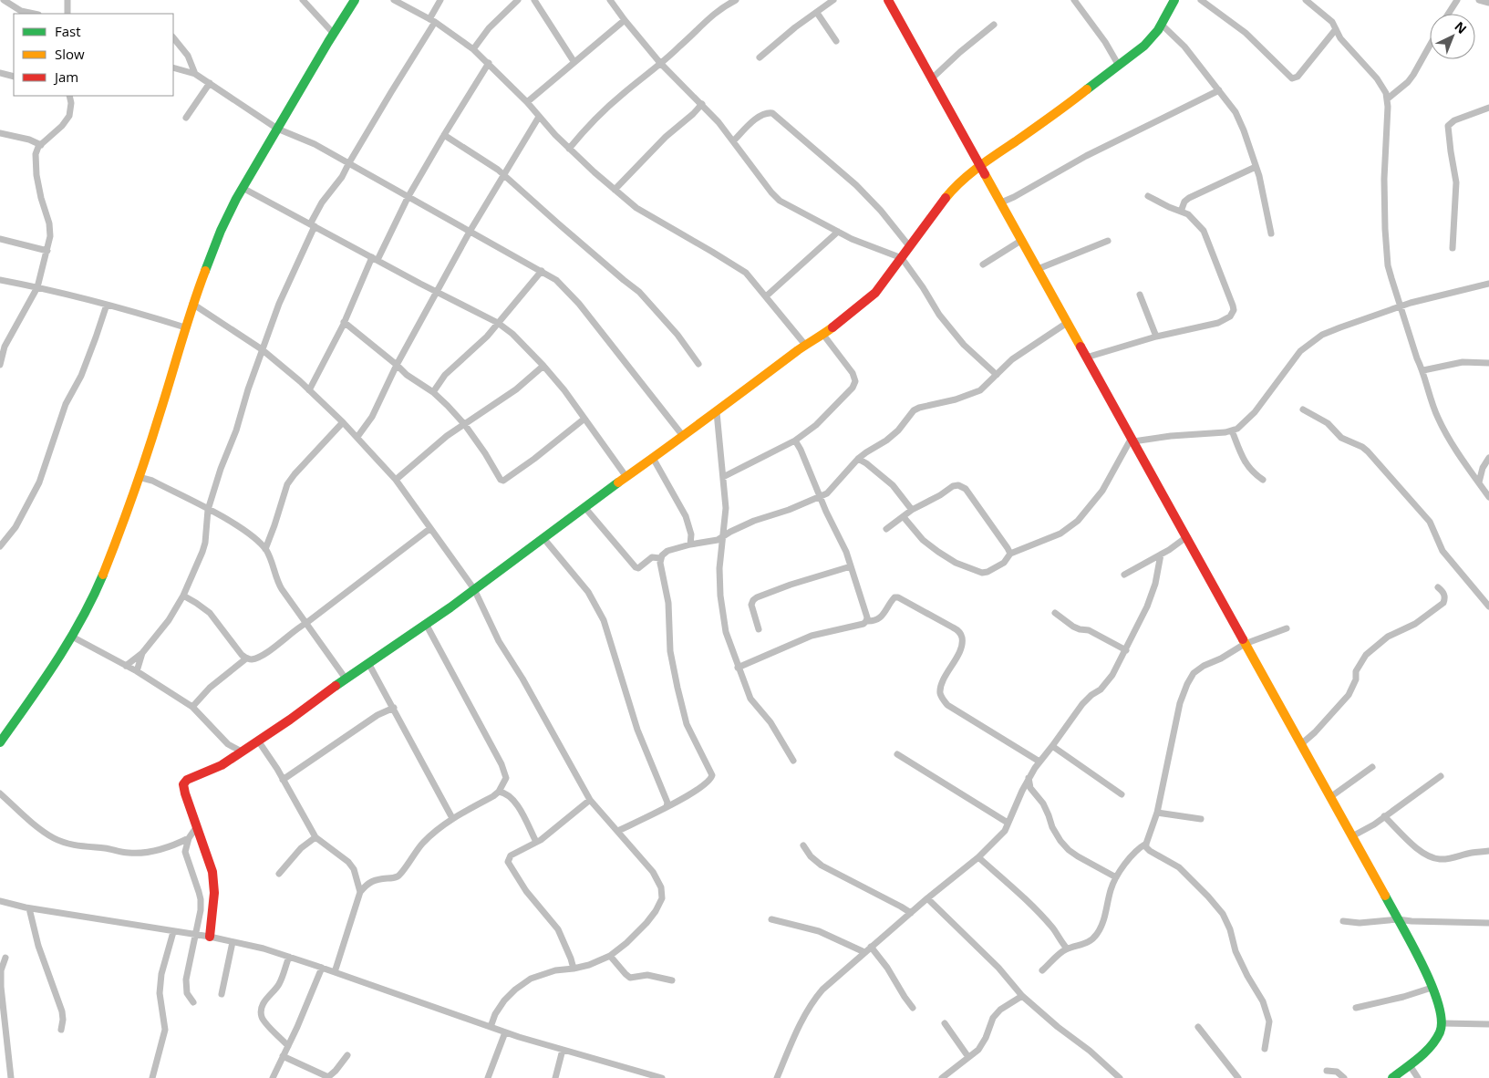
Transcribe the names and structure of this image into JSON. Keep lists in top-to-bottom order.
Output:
{
  "legend": ["Fast", "Slow", "Jam"],
  "north": "top right"
}
